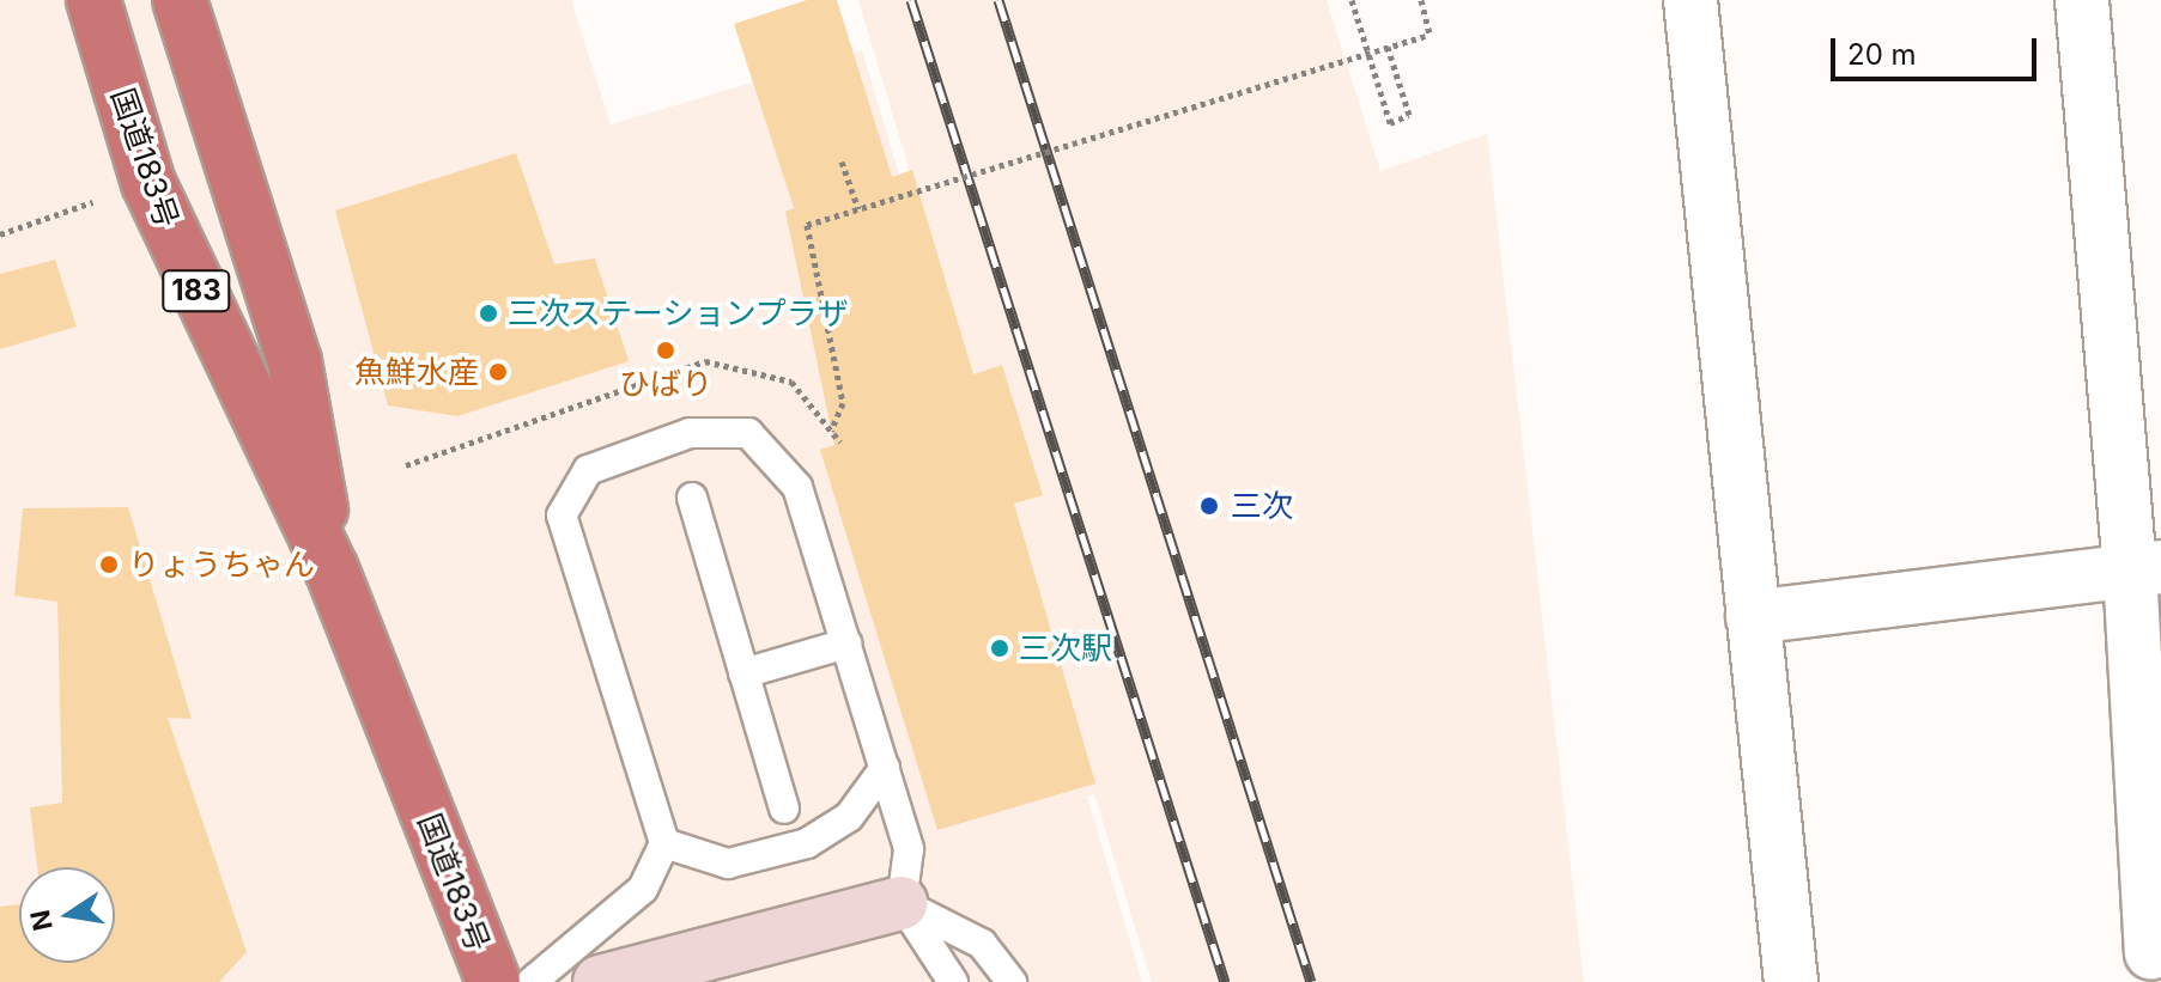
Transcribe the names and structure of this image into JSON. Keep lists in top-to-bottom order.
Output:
{
  "streets": {
    "highway": ["国道183号", "183"]
  },
  "places": [
    "三次ステーションプラザ",
    "ひばり",
    "魚鮮水産",
    "三次",
    "りょうちゃん",
    "三次駅"
  ],
  "scale_bar": "20 m",
  "north": "left"
}
